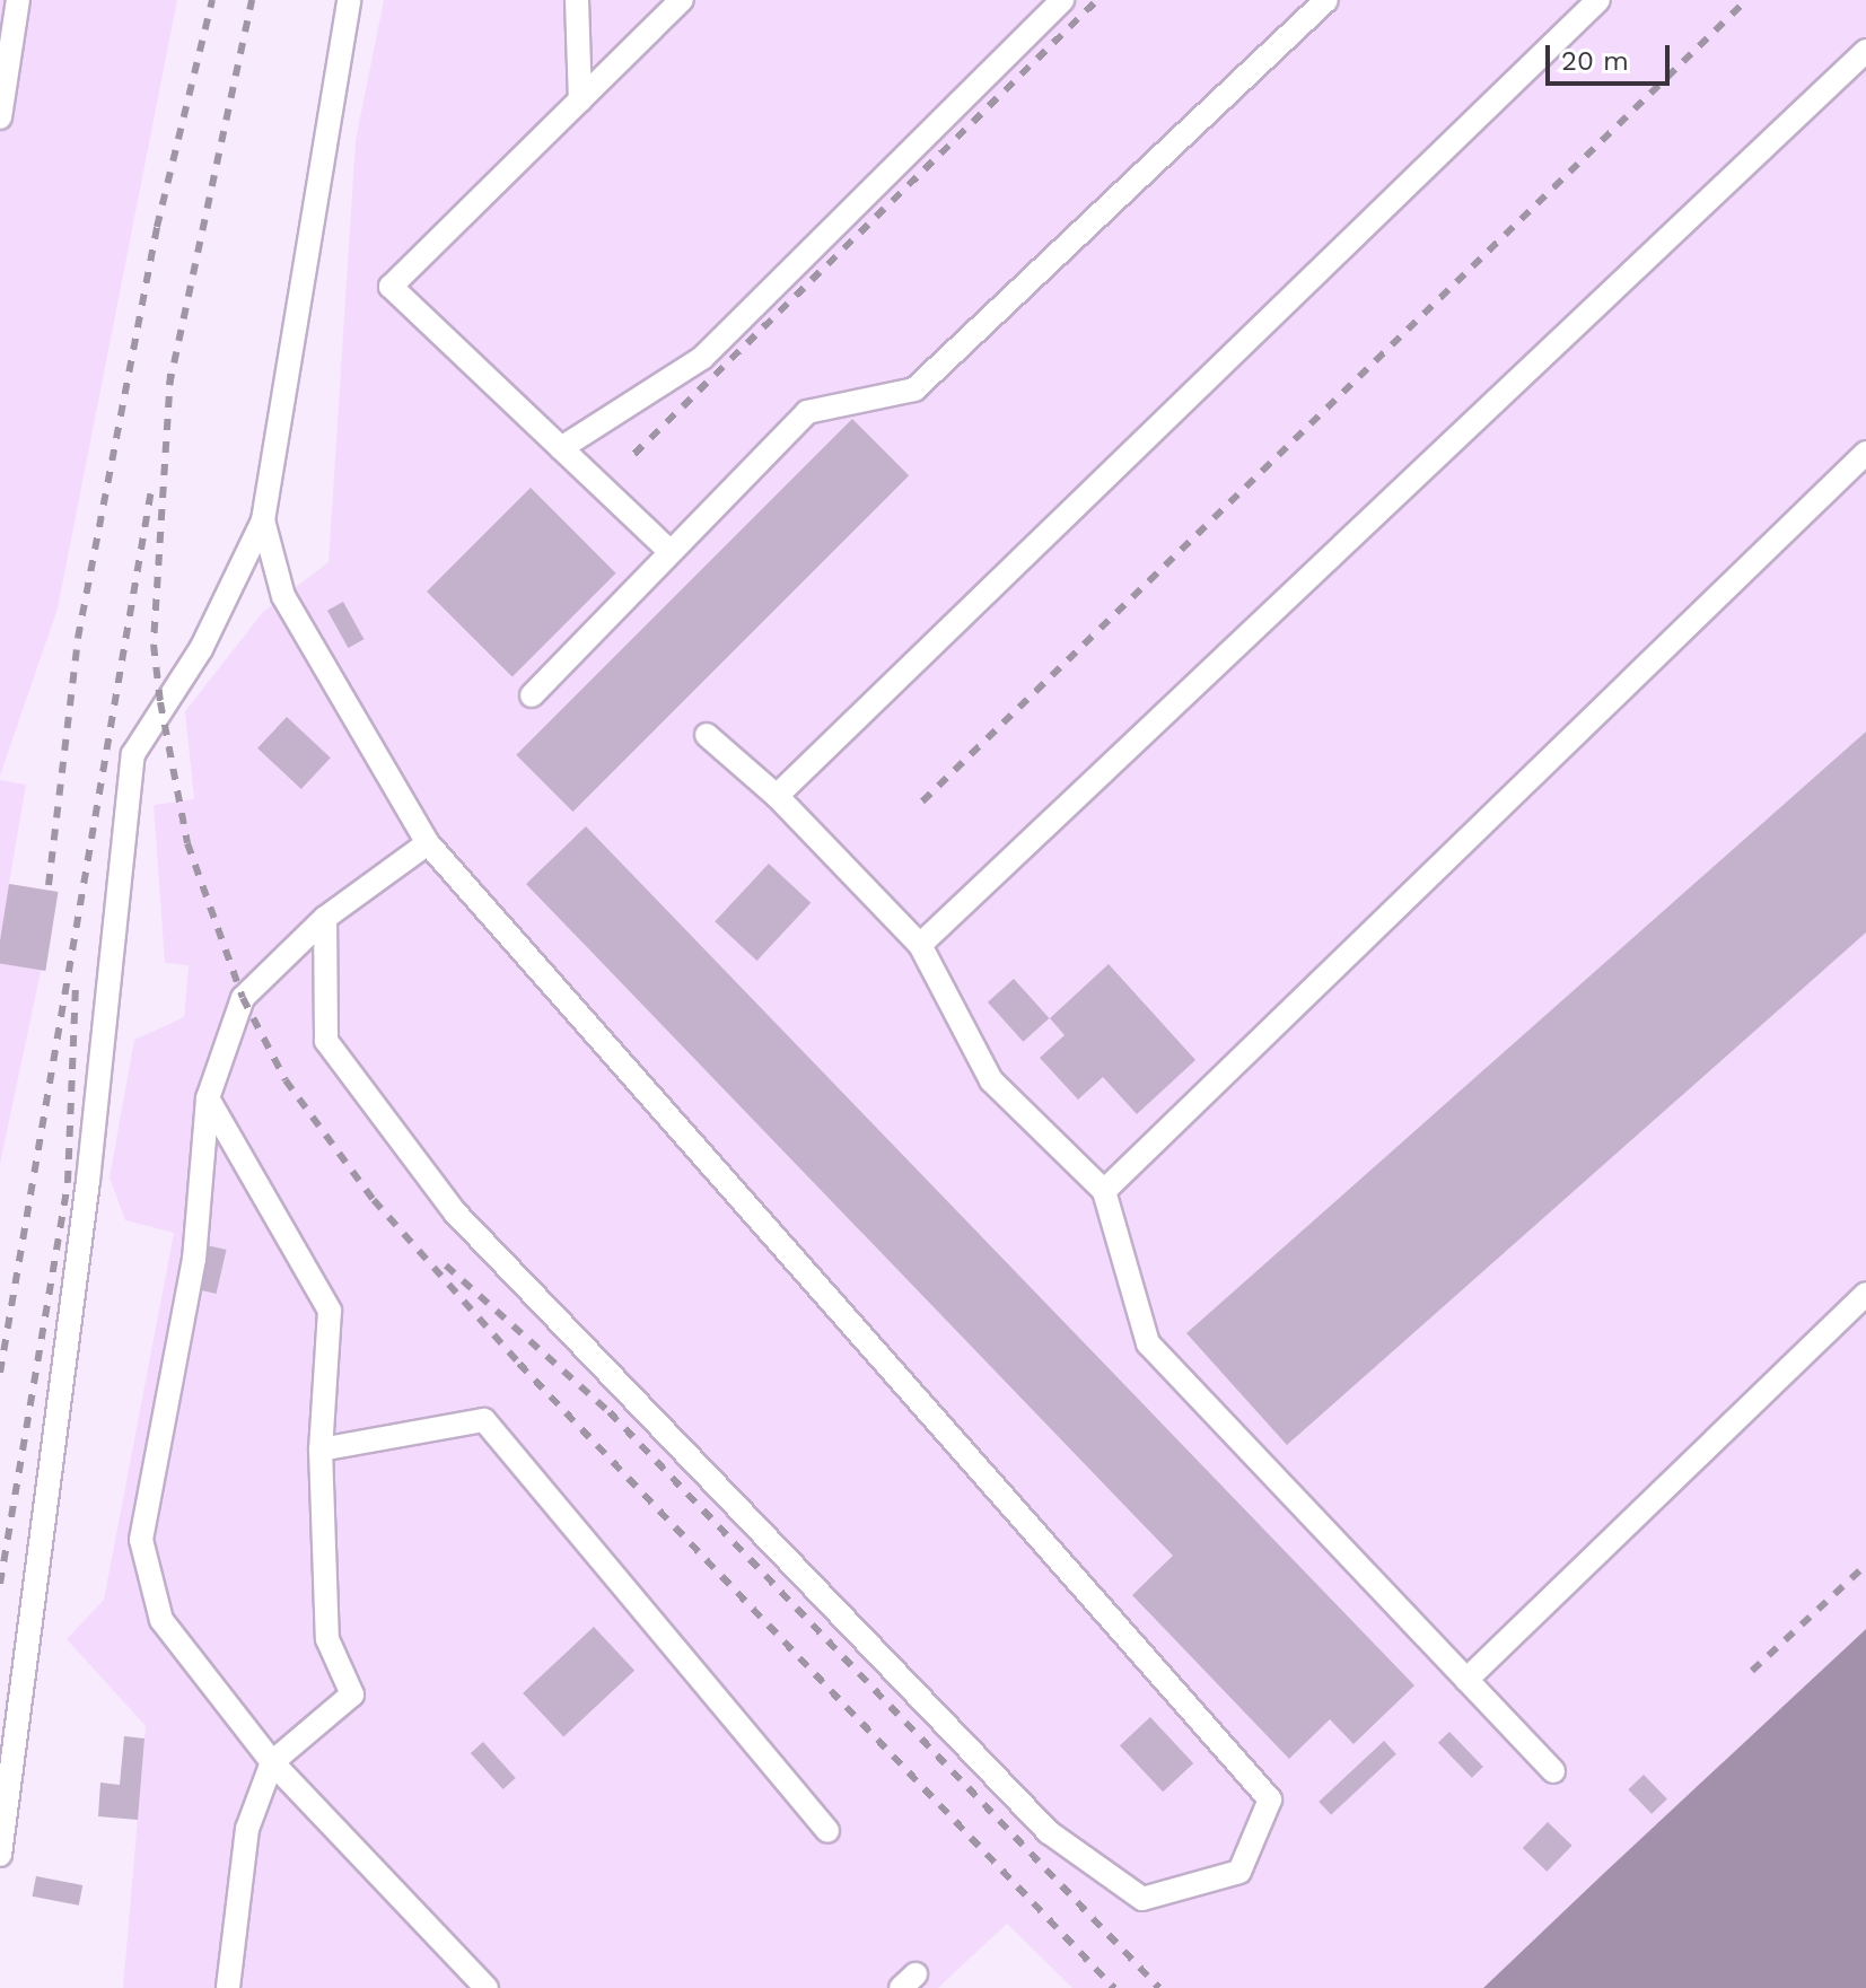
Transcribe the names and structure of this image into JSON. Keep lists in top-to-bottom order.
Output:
{
  "scale_bar": "20 m"
}
